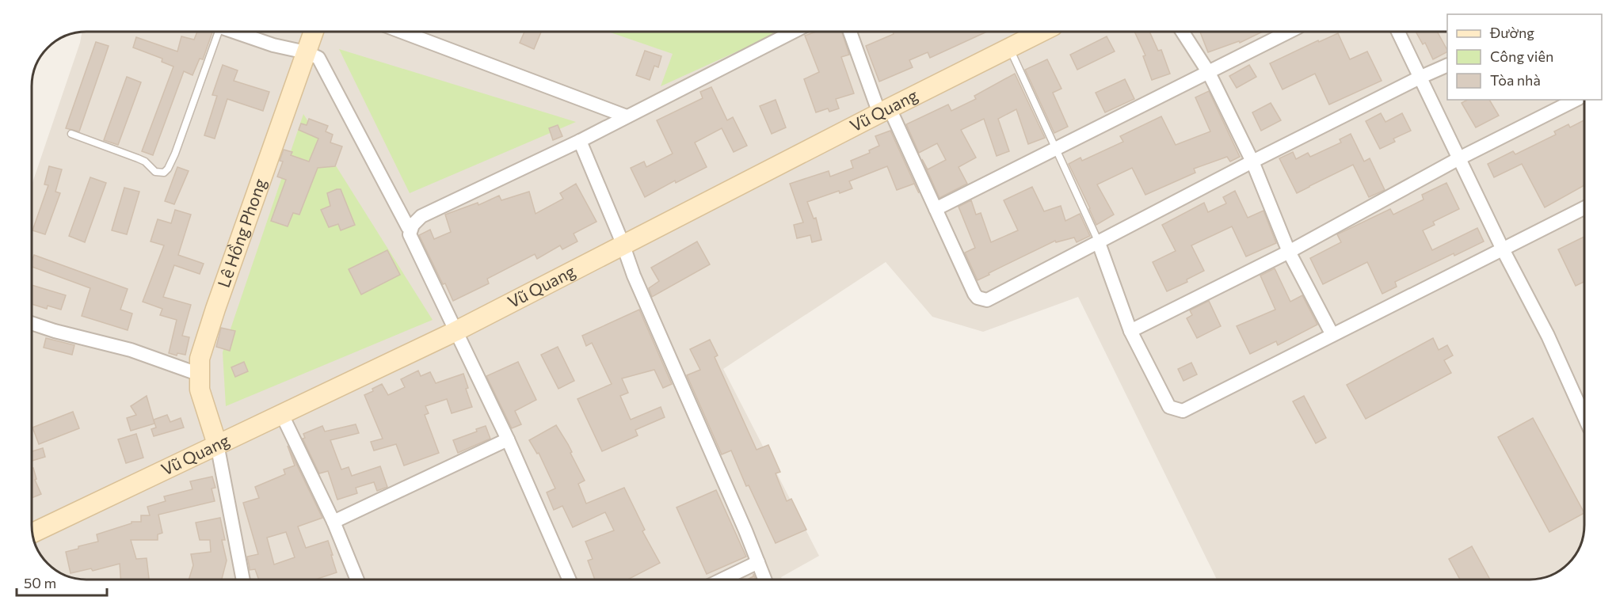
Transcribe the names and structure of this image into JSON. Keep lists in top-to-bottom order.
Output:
{
  "streets": {
    "main road": ["Vũ Quang", "Lê Hồng Phong"]
  },
  "crossings": [
    ["Vũ Quang", "Lê Hồng Phong"]
  ],
  "legend": ["Đường", "Công viên", "Tòa nhà"],
  "scale_bar": "50 m"
}
